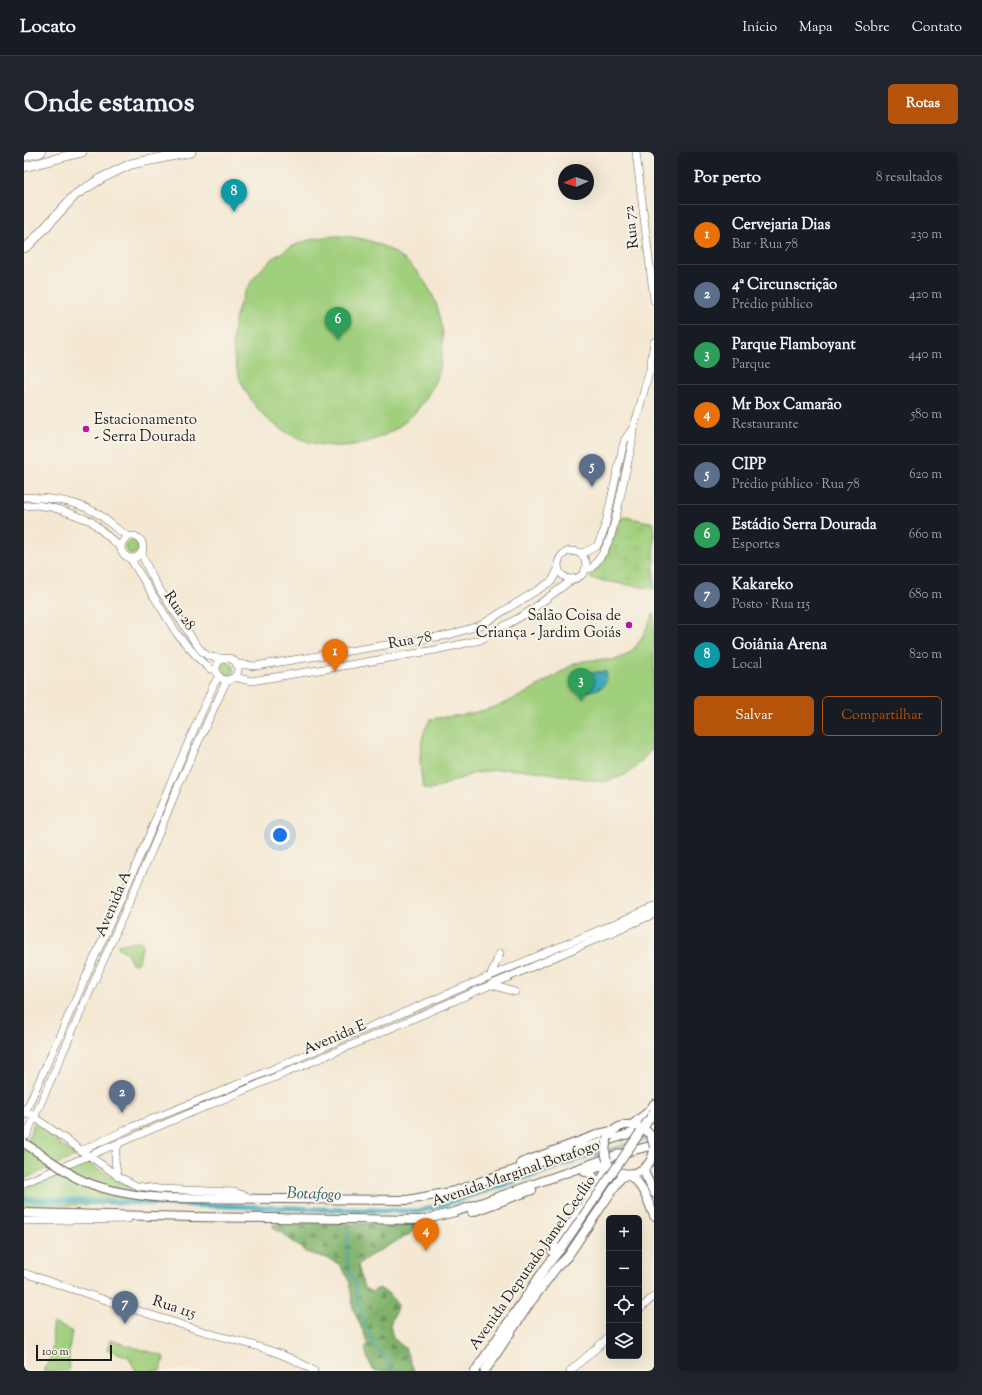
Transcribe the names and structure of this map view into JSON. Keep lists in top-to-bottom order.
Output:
{
  "streets": {
    "main road": [
      "Rua 72",
      "Rua 28",
      "Rua 78",
      "Avenida A",
      "Avenida E",
      "Avenida Marginal Botafogo",
      "Avenida Deputado Jamel Cecílio",
      "Rua 115"
    ]
  },
  "crossings": [
    ["Rua 28", "Rua 78"],
    ["Rua 28", "Avenida A"],
    ["Rua 78", "Avenida A"],
    ["Avenida A", "Avenida Marginal Botafogo"],
    ["Avenida E", "Avenida Marginal Botafogo"]
  ],
  "water": ["Botafogo"],
  "places": ["Estacionamento - Serra Dourada", "Salão Coisa de Criança - Jardim Goiás"],
  "scale_bar": "100 m",
  "north": "left",
  "page": {
    "header": "Locato",
    "nav": [
      "Início",
      "Mapa",
      "Sobre",
      "Contato"
    ],
    "title": "Onde estamos",
    "buttons": [
      "Rotas",
      ["Salvar", "Compartilhar"]
    ],
    "heading": ["Por perto", "8 resultados"],
    "pins": [
      "8",
      "6",
      "5",
      "1",
      "3",
      "2",
      "4",
      "7"
    ],
    "list": [
      {
        "mark": "1",
        "name": "Cervejaria Dias",
        "note": "Bar · Rua 78",
        "value": "230 m"
      },
      {
        "mark": "2",
        "name": "4ª Circunscrição",
        "note": "Prédio público",
        "value": "420 m"
      },
      {
        "mark": "3",
        "name": "Parque Flamboyant",
        "note": "Parque",
        "value": "440 m"
      },
      {
        "mark": "4",
        "name": "Mr Box Camarão",
        "note": "Restaurante",
        "value": "580 m"
      },
      {
        "mark": "5",
        "name": "CIPP",
        "note": "Prédio público · Rua 78",
        "value": "620 m"
      },
      {
        "mark": "6",
        "name": "Estádio Serra Dourada",
        "note": "Esportes",
        "value": "660 m"
      },
      {
        "mark": "7",
        "name": "Kakareko",
        "note": "Posto · Rua 115",
        "value": "680 m"
      },
      {
        "mark": "8",
        "name": "Goiânia Arena",
        "note": "Local",
        "value": "820 m"
      }
    ],
    "map_buttons": ["+", "−"],
    "scale": "100 m"
  }
}
